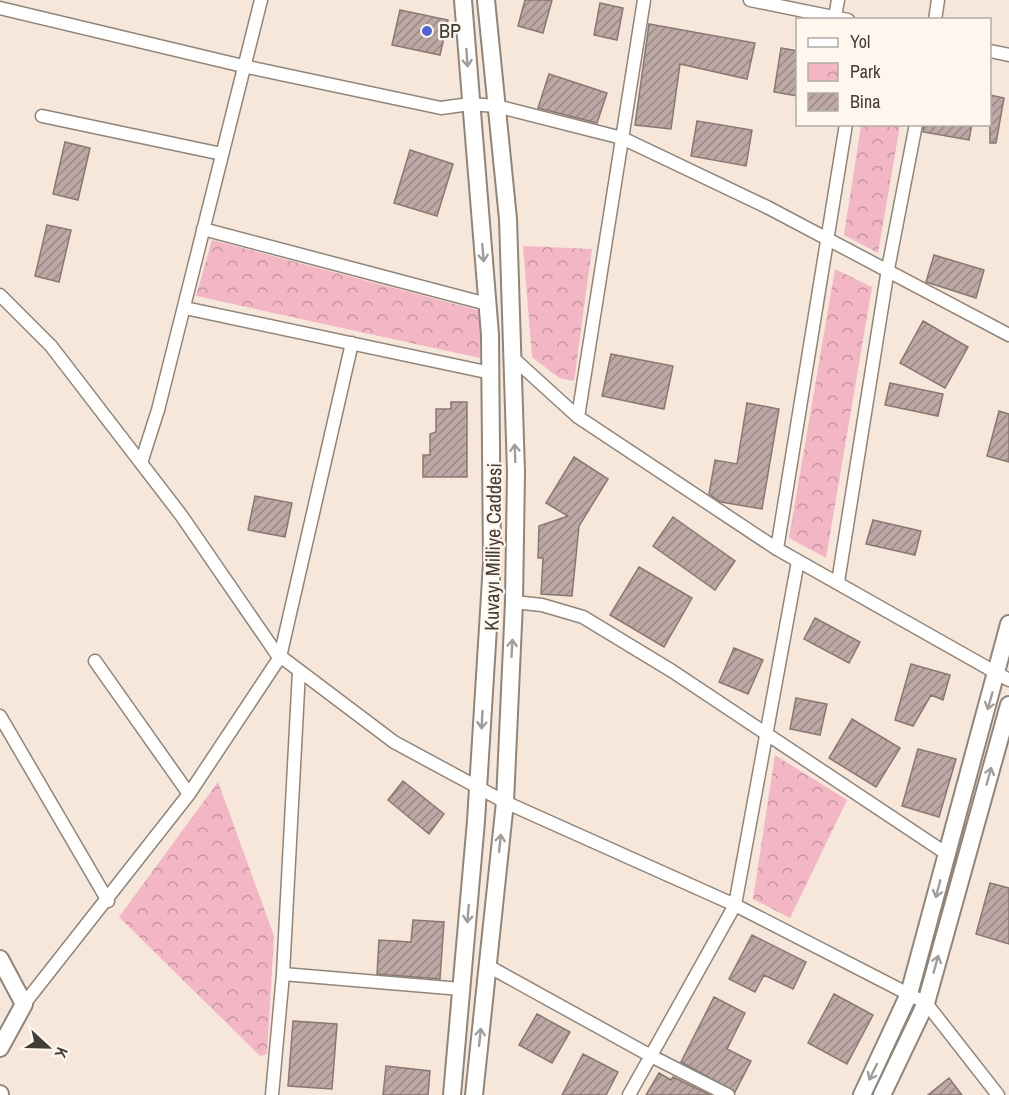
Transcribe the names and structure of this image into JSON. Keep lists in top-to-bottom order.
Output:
{
  "streets": {
    "main road": ["Kuvayı Milliye Caddesi"]
  },
  "places": ["BP"],
  "legend": ["Yol", "Park", "Bina"],
  "north": "right"
}
